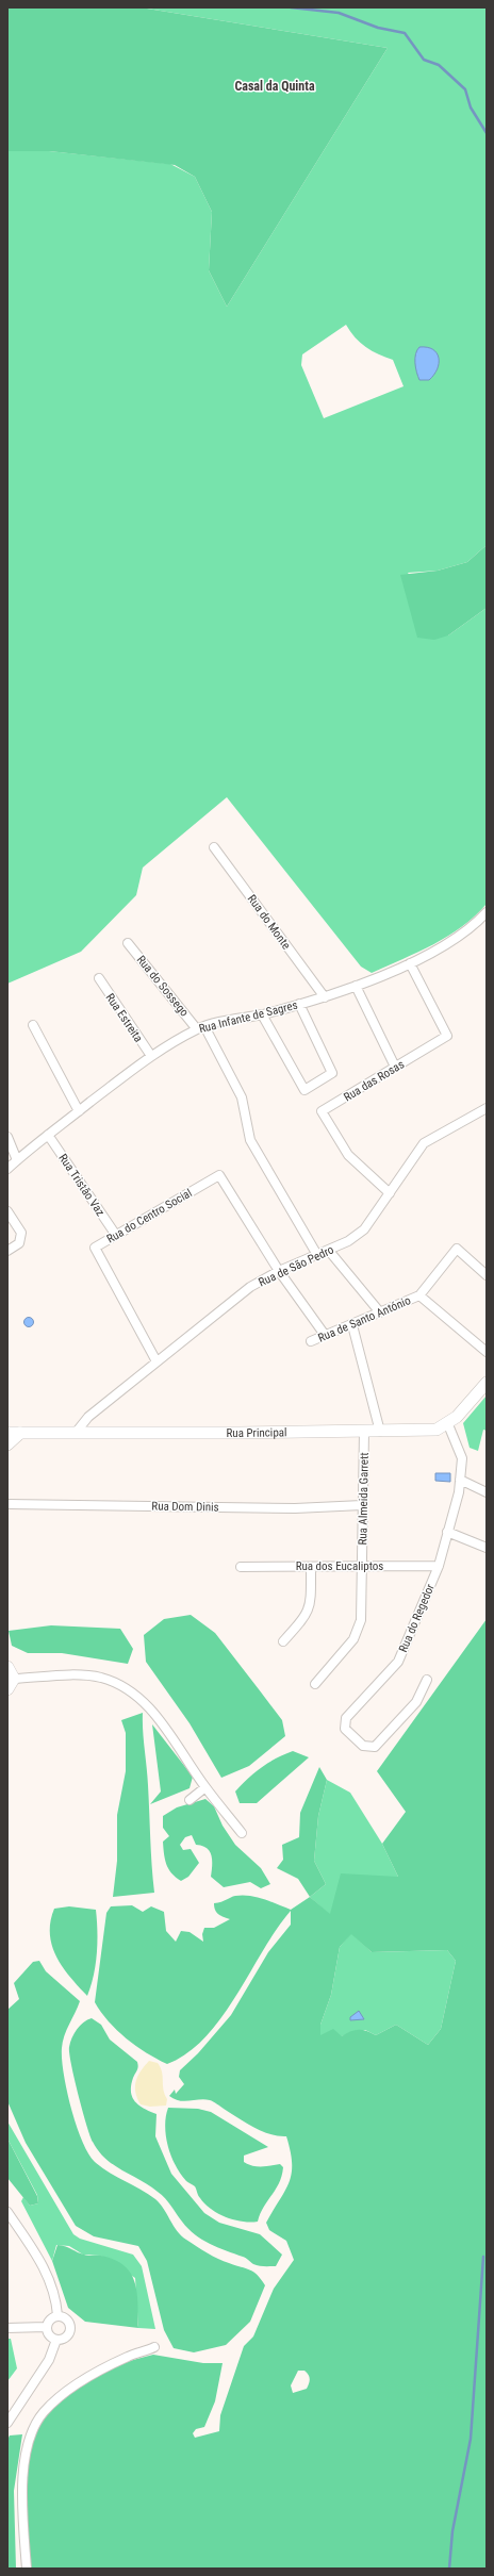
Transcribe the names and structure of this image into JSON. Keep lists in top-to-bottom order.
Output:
{
  "streets": {
    "street": [
      "Rua do Monte",
      "Rua do Sossego",
      "Rua Infante de Sagres",
      "Rua Estreita",
      "Rua das Rosas",
      "Rua Tristão Vaz",
      "Rua do Centro Social",
      "Rua de São Pedro",
      "Rua de Santo António",
      "Rua Principal",
      "Rua Almeida Garrett",
      "Rua Dom Dinis",
      "Rua dos Eucaliptos",
      "Rua do Regedor"
    ]
  },
  "crossings": [
    ["Rua do Monte", "Rua Infante de Sagres"],
    ["Rua do Sossego", "Rua Infante de Sagres"],
    ["Rua do Sossego", "Rua de São Pedro"],
    ["Rua Infante de Sagres", "Rua Estreita"],
    ["Rua Infante de Sagres", "Rua das Rosas"],
    ["Rua Infante de Sagres", "Rua Tristão Vaz"],
    ["Rua das Rosas", "Rua de São Pedro"],
    ["Rua Tristão Vaz", "Rua do Centro Social"],
    ["Rua do Centro Social", "Rua de São Pedro"],
    ["Rua de São Pedro", "Rua Principal"],
    ["Rua Principal", "Rua Almeida Garrett"],
    ["Rua Principal", "Rua do Regedor"],
    ["Rua Almeida Garrett", "Rua Dom Dinis"],
    ["Rua Almeida Garrett", "Rua dos Eucaliptos"],
    ["Rua dos Eucaliptos", "Rua do Regedor"]
  ],
  "districts": ["Casal da Quinta"]
}
